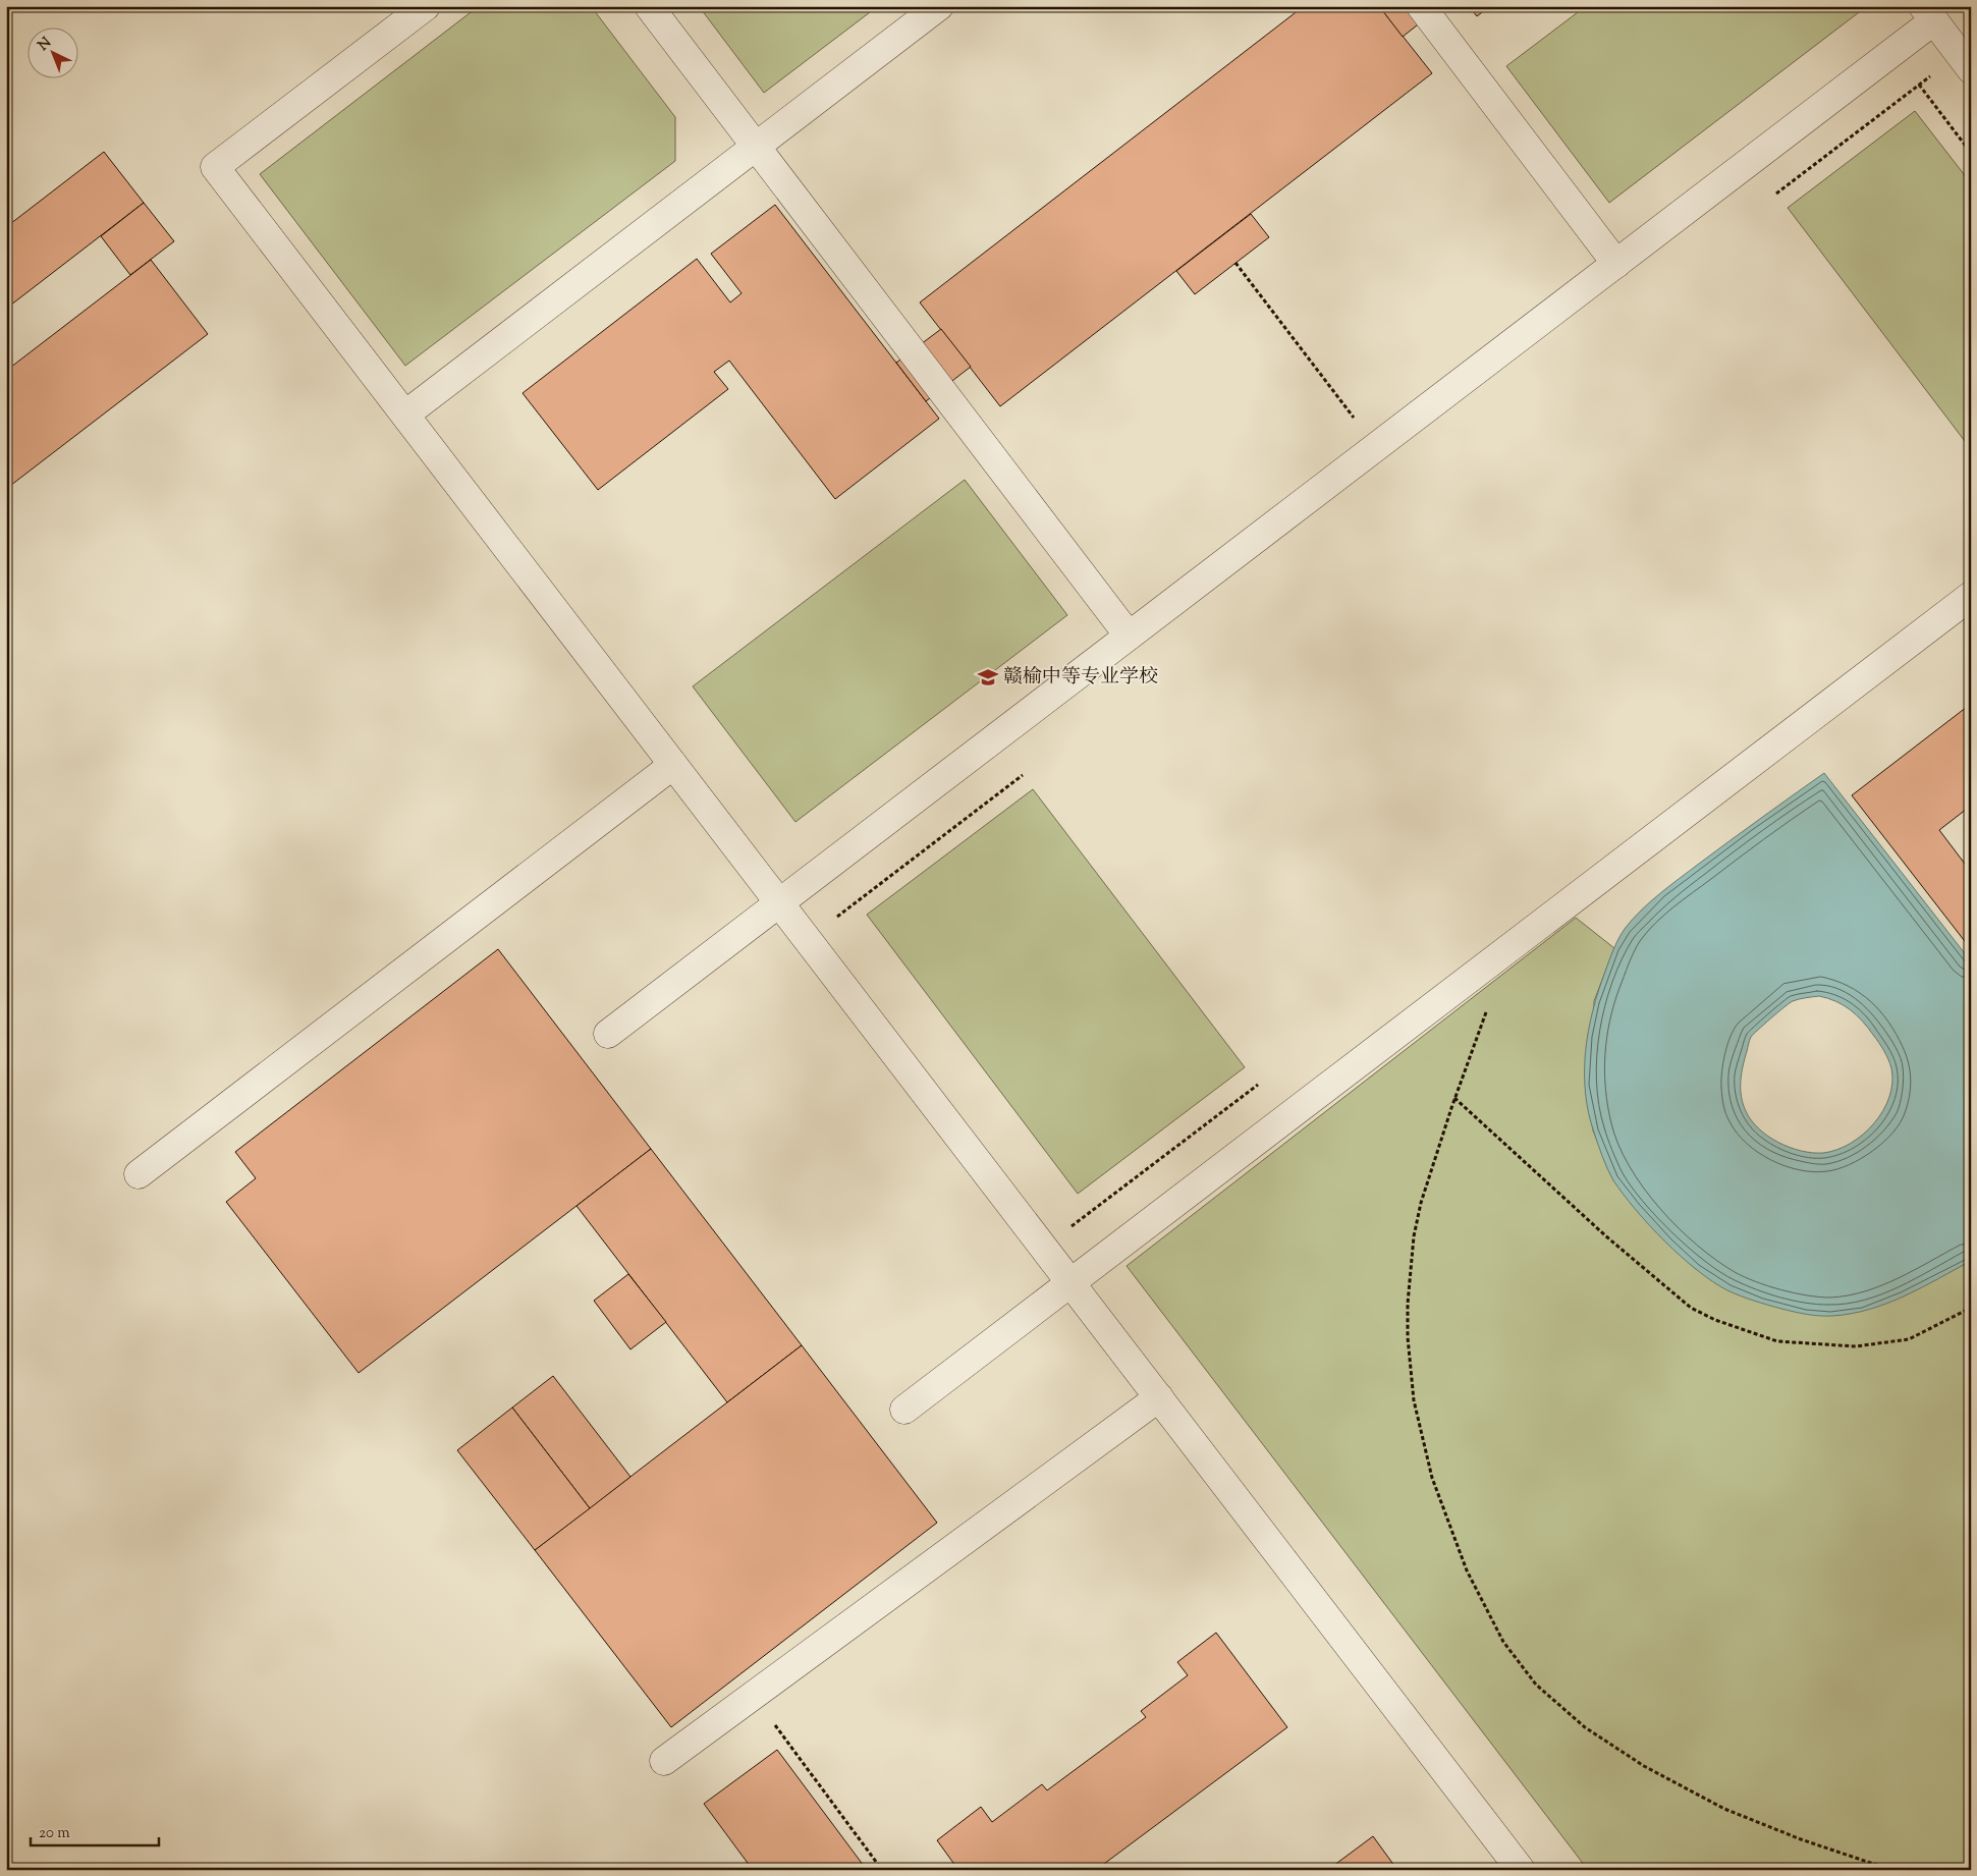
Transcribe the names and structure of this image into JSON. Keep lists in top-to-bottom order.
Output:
{
  "places": {
    "school or university": ["赣榆中等专业学校"]
  },
  "scale_bar": "20 m",
  "north": "top left"
}
